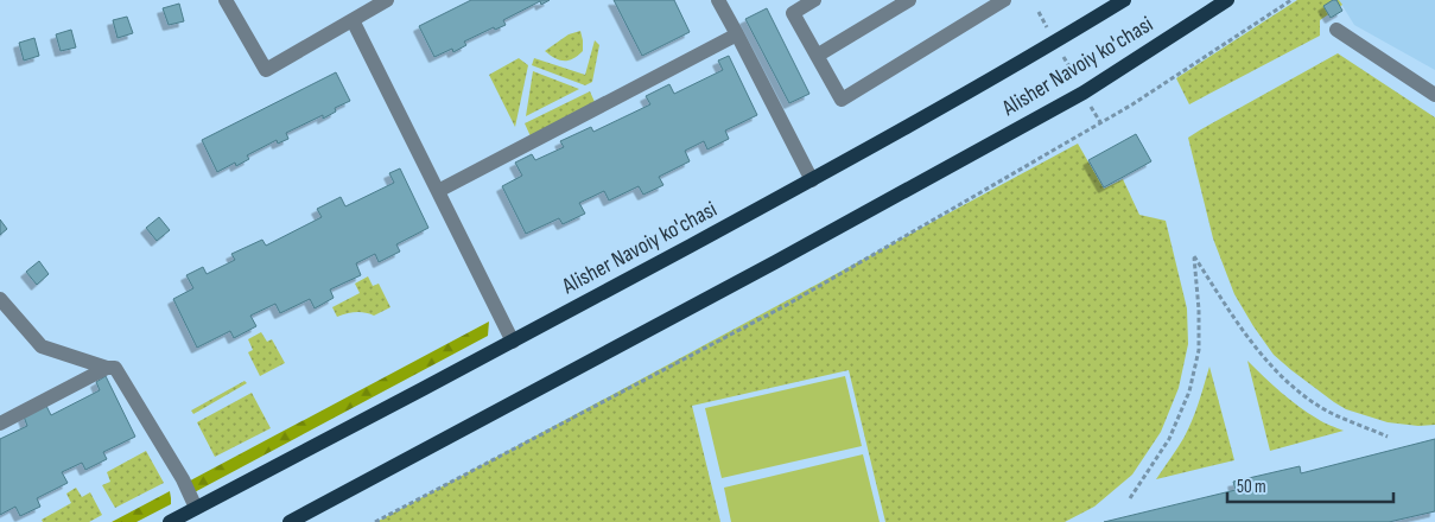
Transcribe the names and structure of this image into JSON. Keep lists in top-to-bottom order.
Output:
{
  "streets": {
    "main road": ["Alisher Navoiy ko'chasi"]
  },
  "scale_bar": "50 m"
}
